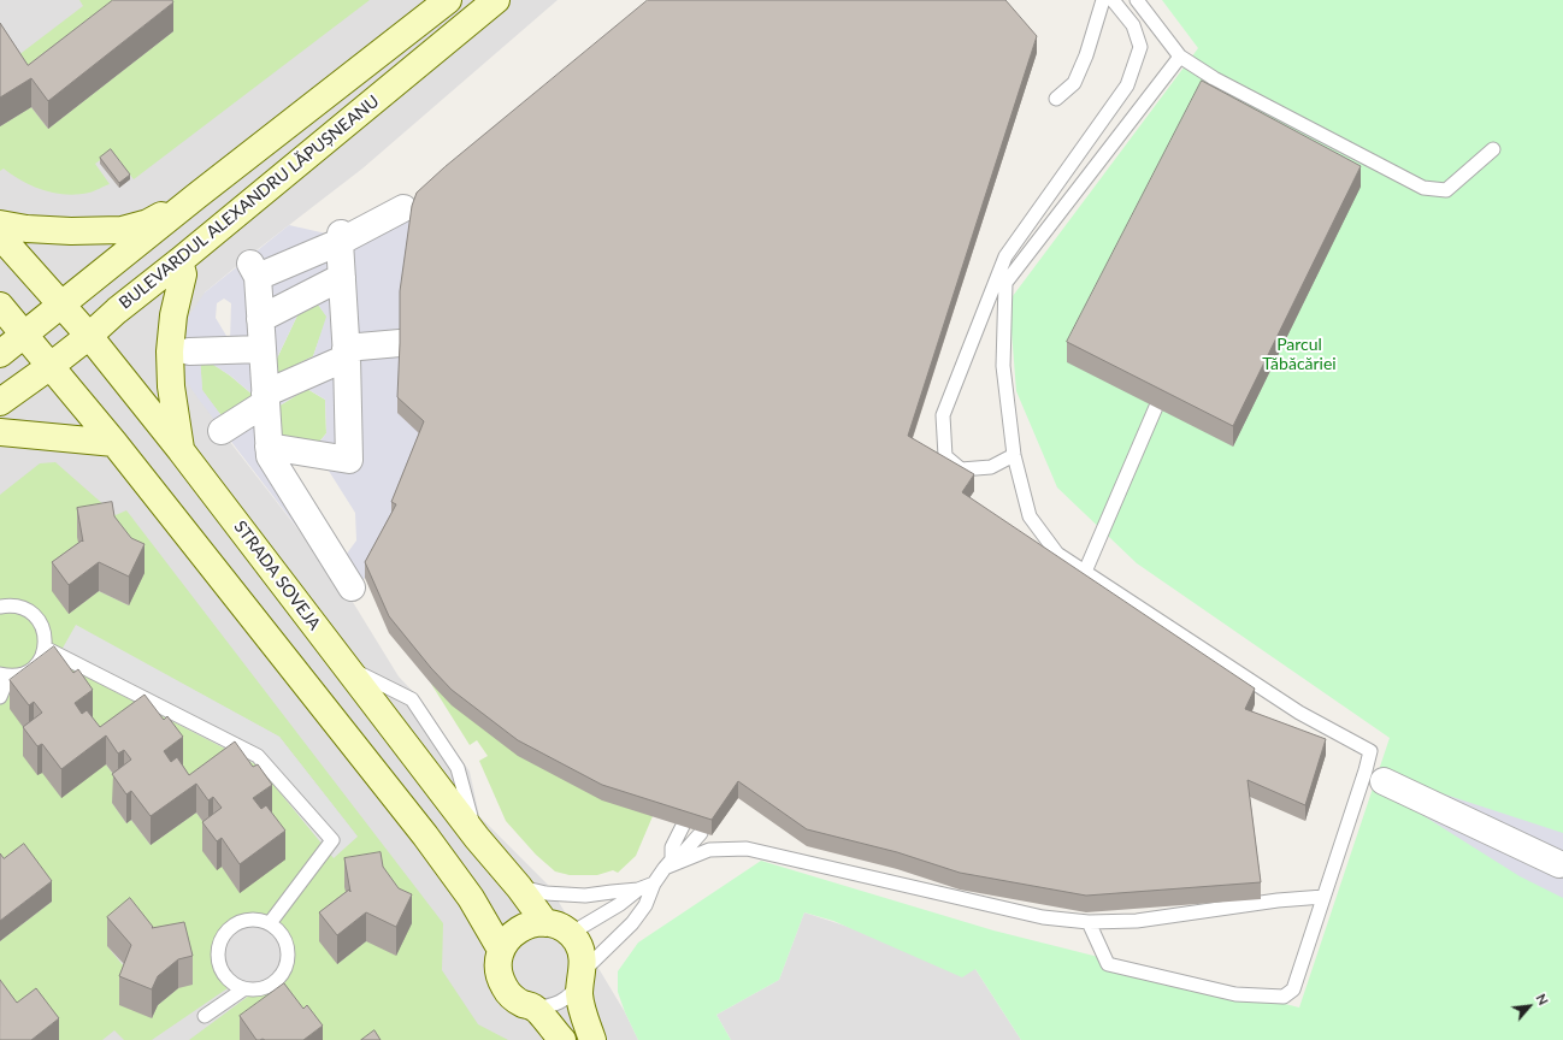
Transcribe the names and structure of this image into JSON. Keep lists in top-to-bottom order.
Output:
{
  "streets": {
    "main road": ["BULEVARDUL ALEXANDRU LĂPUȘNEANU", "STRADA SOVEJA"]
  },
  "crossings": [
    ["BULEVARDUL ALEXANDRU LĂPUȘNEANU", "STRADA SOVEJA"]
  ],
  "parks": ["Parcul Tăbăcăriei"],
  "north": "top right"
}
